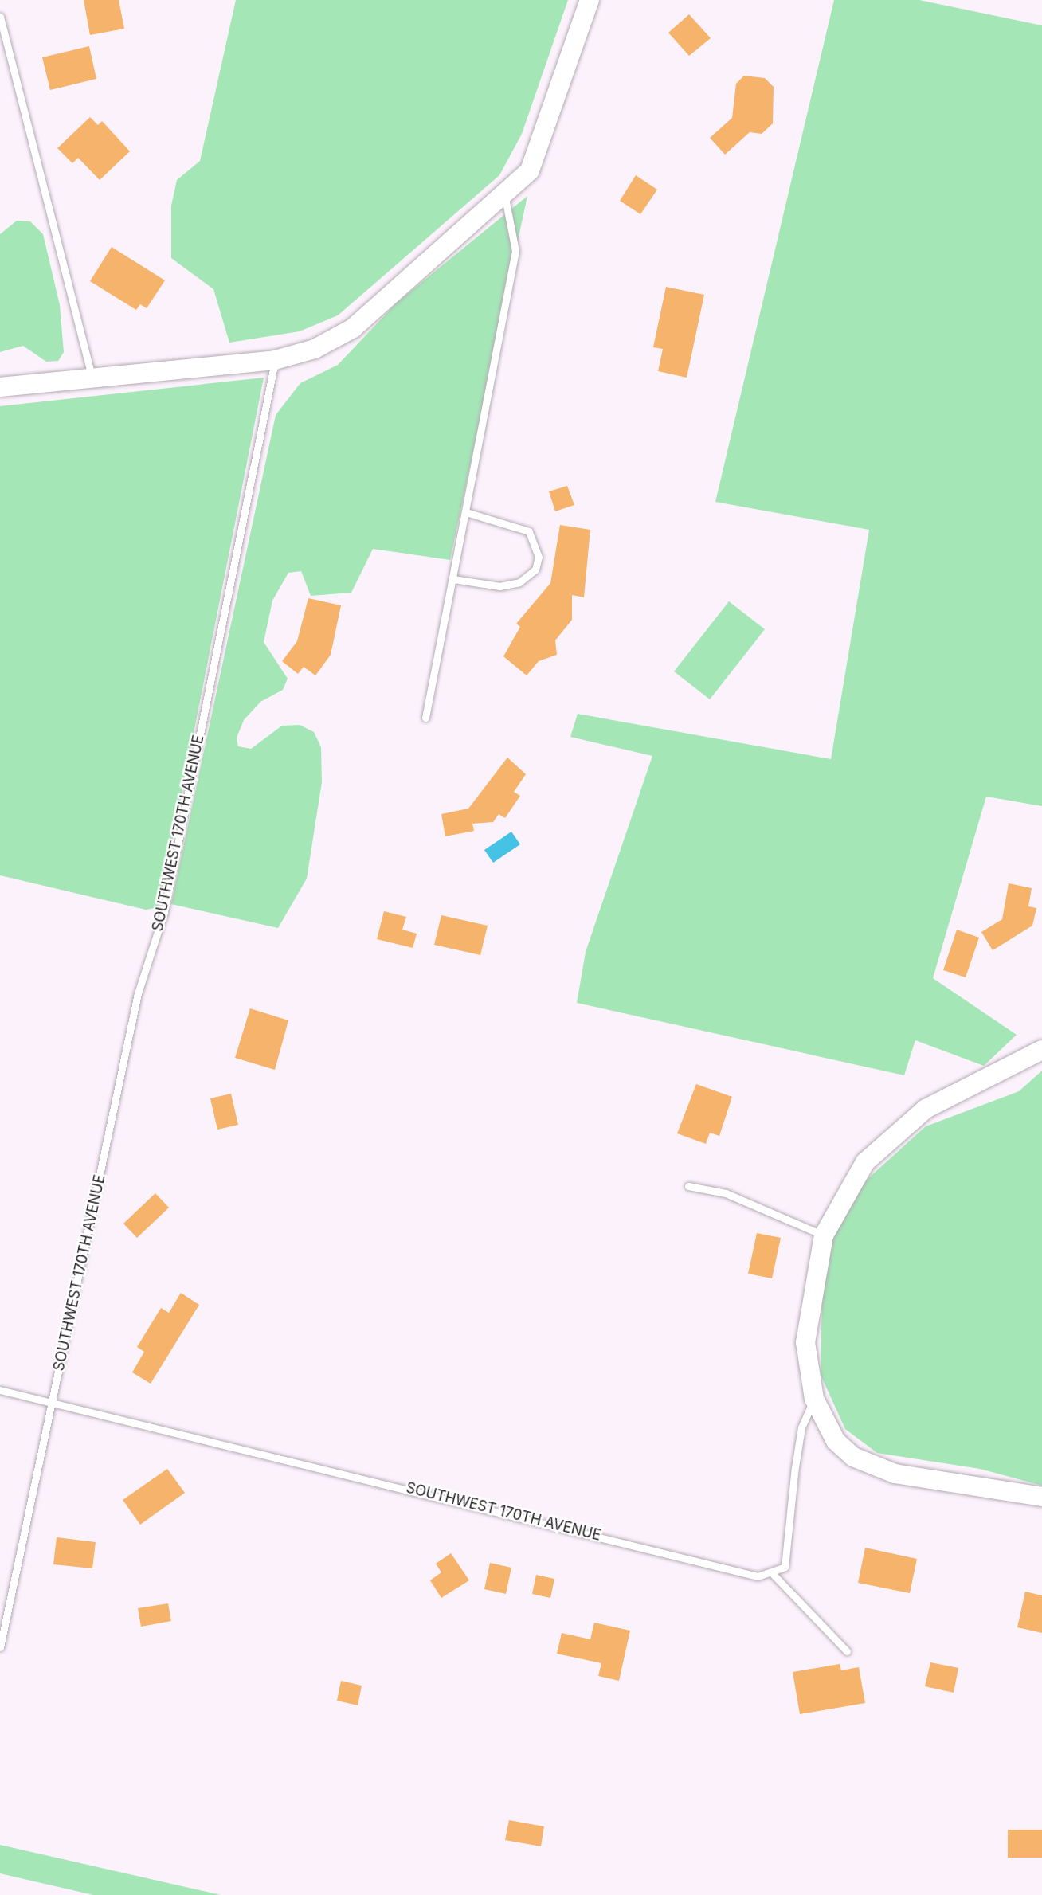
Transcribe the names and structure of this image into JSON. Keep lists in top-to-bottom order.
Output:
{
  "streets": {
    "lane": ["SOUTHWEST 170TH AVENUE"]
  }
}
